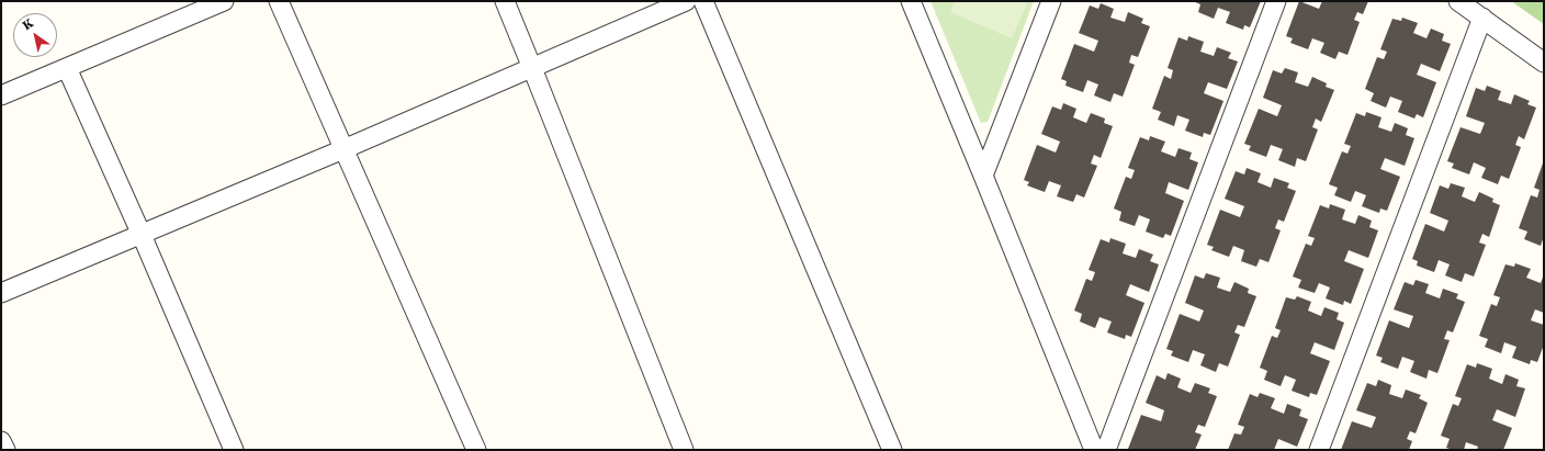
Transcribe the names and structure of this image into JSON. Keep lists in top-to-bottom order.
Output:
{
  "north": "top left"
}
